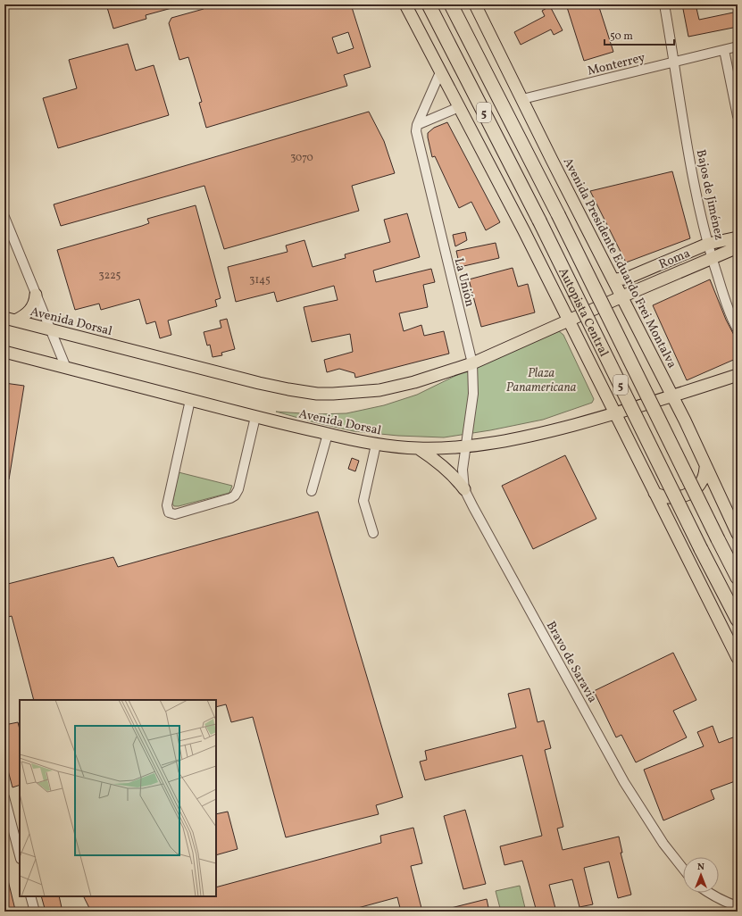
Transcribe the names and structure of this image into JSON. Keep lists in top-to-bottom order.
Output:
{
  "streets": {
    "highway": ["5", "Autopista Central"],
    "main road": ["Roma", "Avenida Presidente Eduardo Frei Montalva", "Avenida Dorsal"],
    "street": [
      "Monterrey",
      "Bajos de Jiménez",
      "La Unión",
      "Bravo de Saravia"
    ]
  },
  "crossings": [
    ["Monterrey", "Bajos de Jiménez"],
    ["Monterrey", "Avenida Presidente Eduardo Frei Montalva"],
    ["Bajos de Jiménez", "Roma"],
    ["Roma", "Avenida Presidente Eduardo Frei Montalva"],
    ["Roma", "Avenida Dorsal"],
    ["Avenida Presidente Eduardo Frei Montalva", "Avenida Dorsal"],
    ["La Unión", "Avenida Dorsal"],
    ["La Unión", "Bravo de Saravia"],
    ["Avenida Dorsal", "Bravo de Saravia"]
  ],
  "parks": ["Plaza Panamericana"],
  "house_numbers": ["3070", "3225", "3145"],
  "scale_bar": "50 m",
  "north": "top"
}
